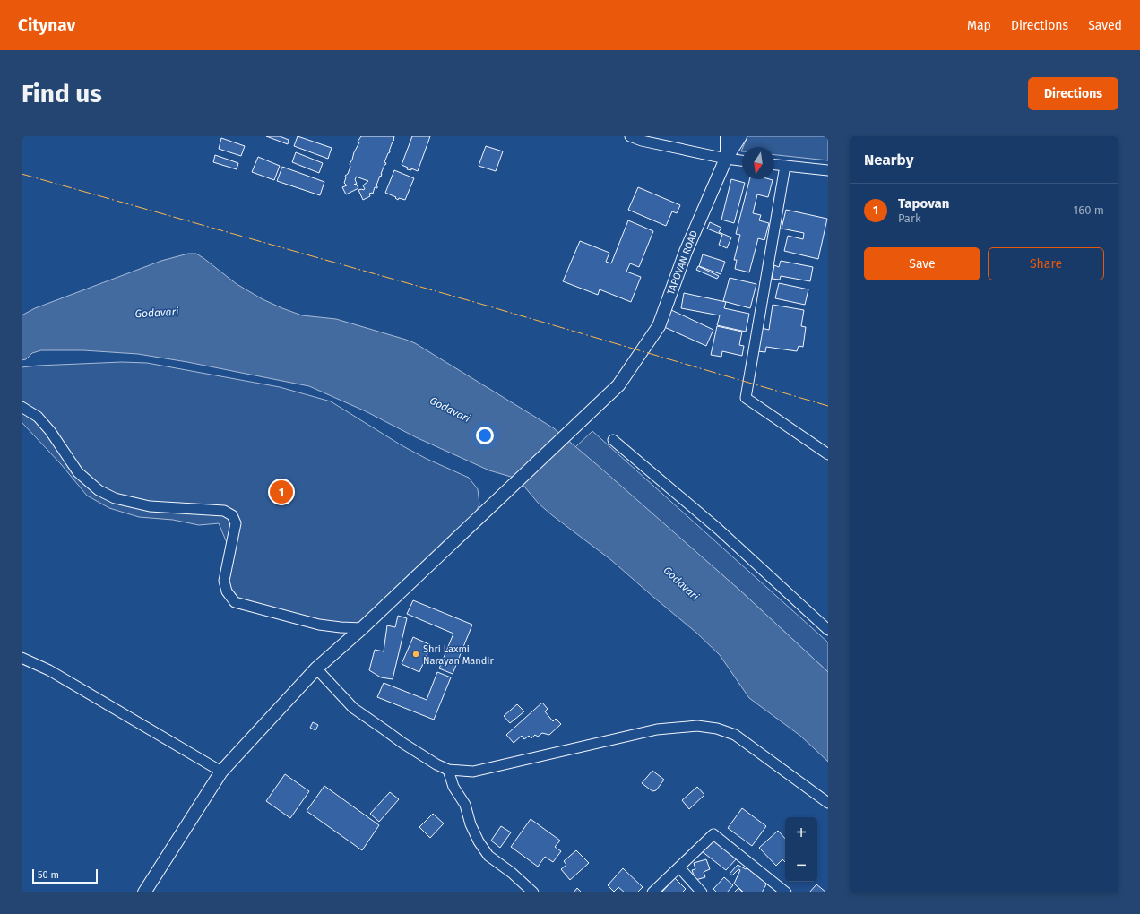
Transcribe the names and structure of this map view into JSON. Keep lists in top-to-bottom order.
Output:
{
  "streets": {
    "main road": ["TAPOVAN ROAD"]
  },
  "water": ["Godavari"],
  "places": ["Shri Laxmi Narayan Mandir"],
  "scale_bar": "50 m",
  "north": "bottom",
  "page": {
    "header": "Citynav",
    "nav": ["Map", "Directions", "Saved"],
    "buttons": [
      "Directions",
      ["Save", "Share"]
    ],
    "title": "Find us",
    "heading": "Nearby",
    "list": [
      {
        "mark": "1",
        "name": "Tapovan",
        "note": "Park",
        "value": "160 m"
      }
    ],
    "pins": "1",
    "map_buttons": ["+", "−"],
    "scale": "50 m"
  }
}
